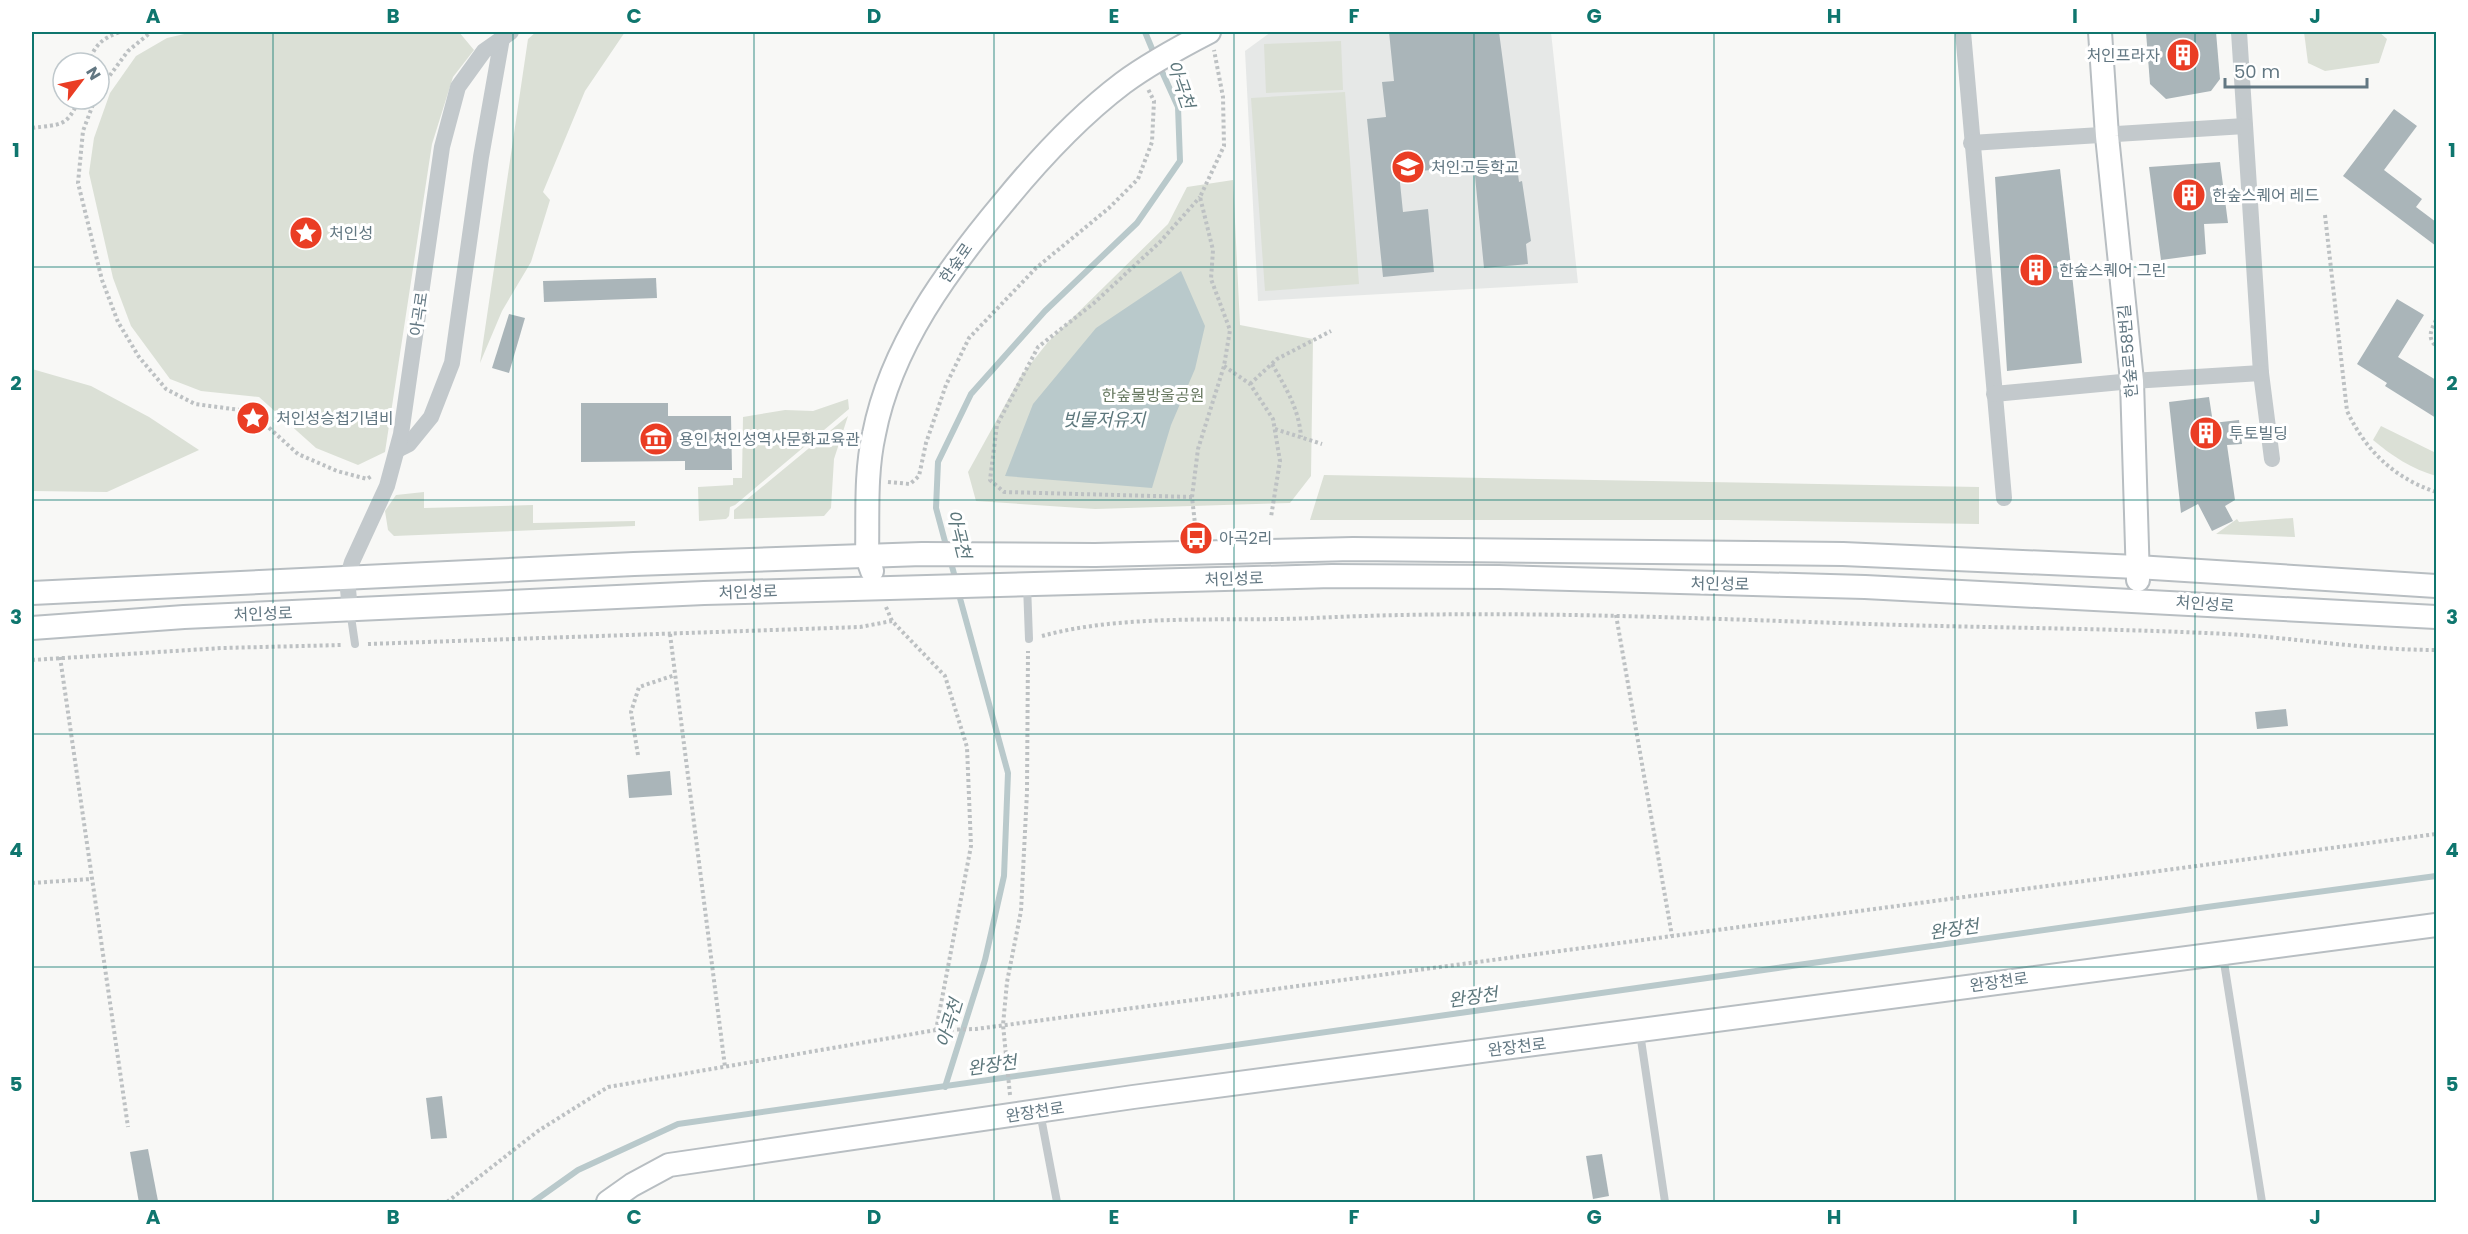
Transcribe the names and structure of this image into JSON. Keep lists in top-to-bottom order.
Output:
{
  "streets": {
    "main road": [
      "한숲로",
      "한숲로58번길",
      "처인성로",
      "완장천로"
    ],
    "street": ["아곡로"]
  },
  "crossings": [
    ["한숲로", "처인성로"],
    ["아곡로", "처인성로"],
    ["한숲로58번길", "처인성로"]
  ],
  "water": ["아곡천", "빗물저유지", "완장천"],
  "parks": ["한숲물방울공원"],
  "places": {
    "building": [
      "처인프라자",
      "한숲스퀘어 레드",
      "한숲스퀘어 그린",
      "투토빌딩"
    ],
    "school or university": ["처인고등학교"],
    "place": ["처인성", "처인성승첩기념비"],
    "museum": ["용인 처인성역사문화교육관"],
    "bus stop": ["아곡2리"]
  },
  "scale_bar": "50 m",
  "north": "top right",
  "grid": {
    "columns": [
      "A",
      "B",
      "C",
      "D",
      "E",
      "F",
      "G",
      "H",
      "I",
      "J"
    ],
    "rows": [
      "1",
      "2",
      "3",
      "4",
      "5"
    ]
  }
}
